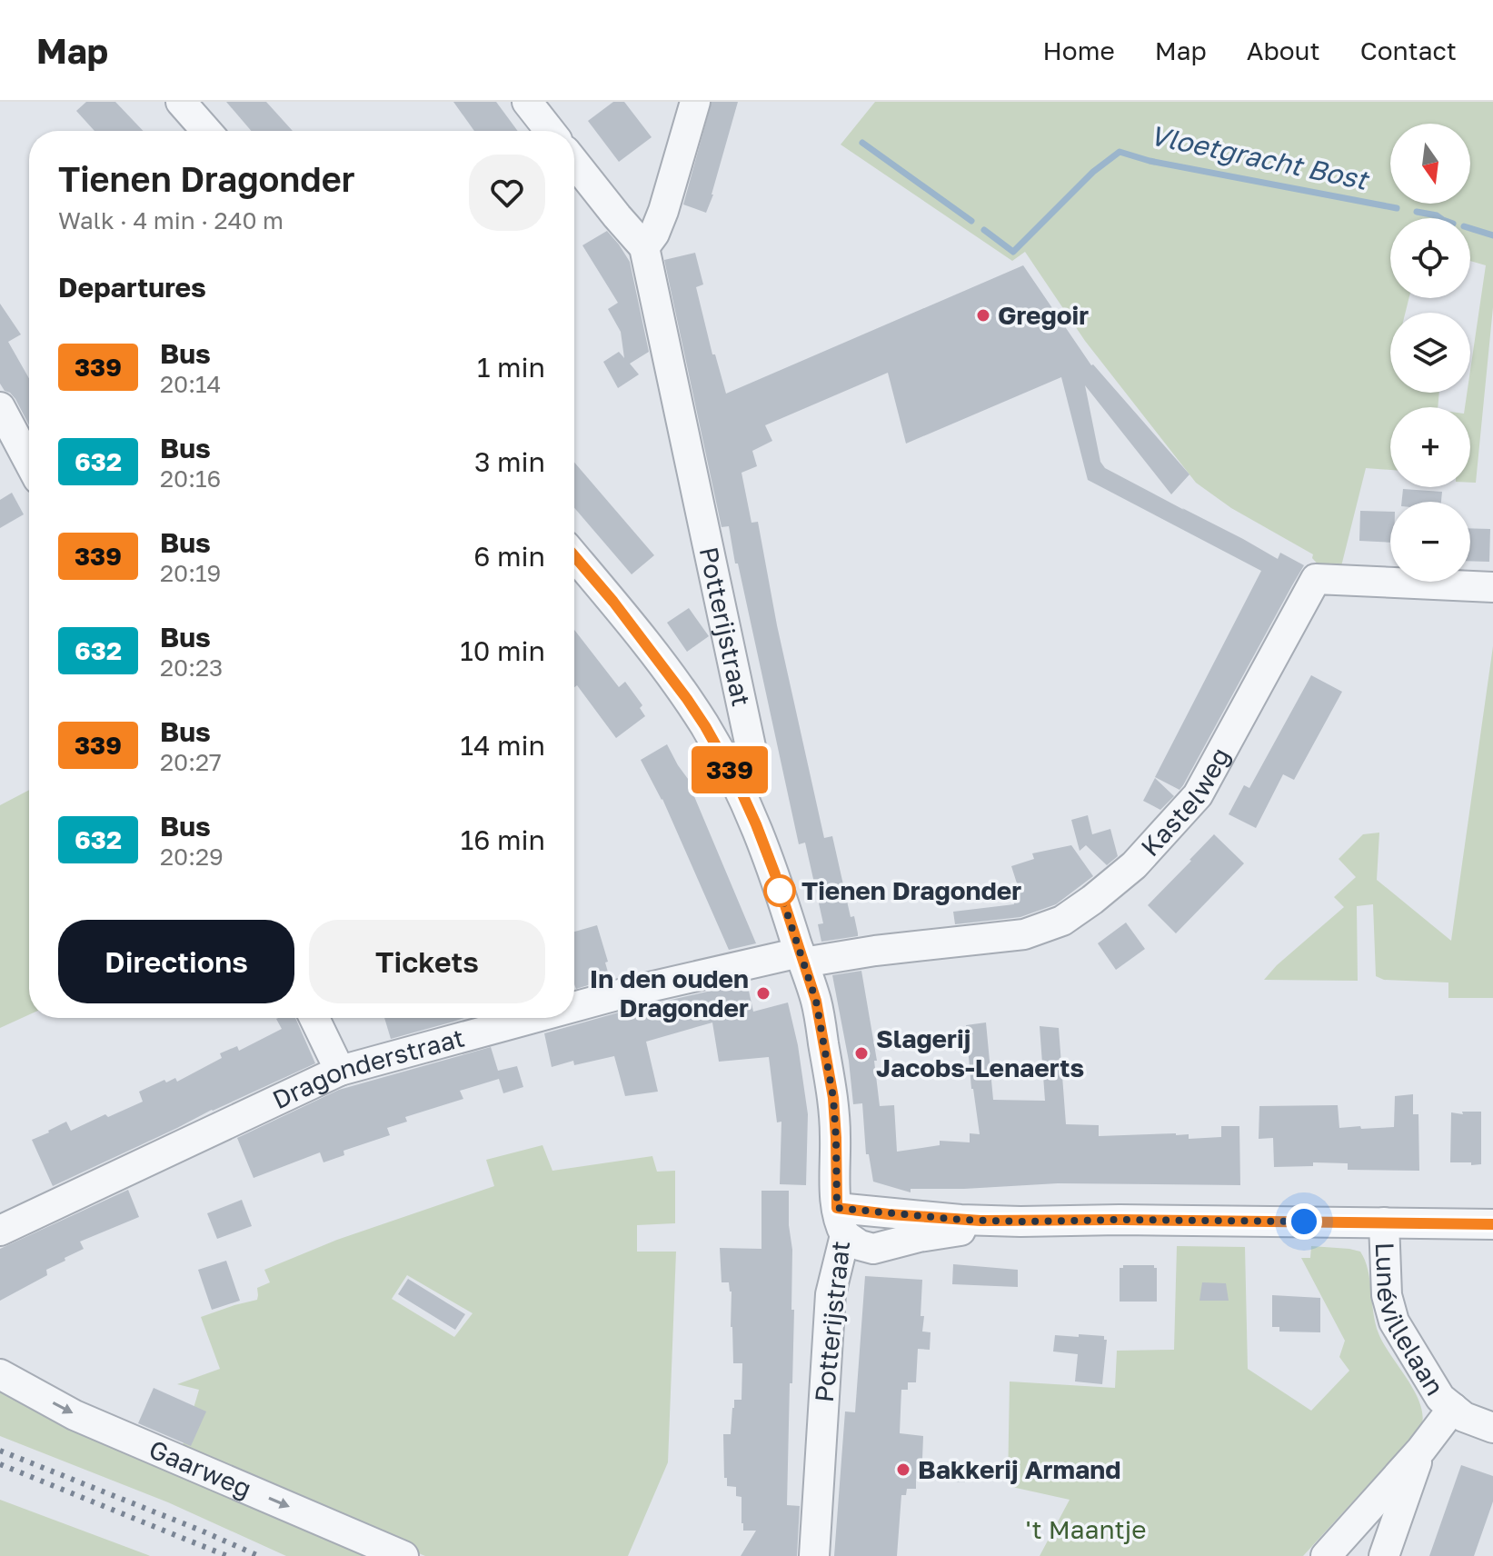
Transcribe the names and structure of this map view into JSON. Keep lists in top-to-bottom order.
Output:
{
  "streets": {
    "street": [
      "Potterijstraat",
      "Kastelweg",
      "Dragonderstraat",
      "Lunévillelaan",
      "Gaarweg"
    ]
  },
  "crossings": [
    ["Potterijstraat", "Kastelweg"],
    ["Potterijstraat", "Dragonderstraat"],
    ["Kastelweg", "Dragonderstraat"]
  ],
  "one_way": ["Gaarweg"],
  "water": ["Vloetgracht Bost"],
  "parks": ["'t Maantje"],
  "places": [
    "Gregoir",
    "Tienen Dragonder",
    "In den ouden Dragonder",
    "Slagerij Jacobs-Lenaerts",
    "Bakkerij Armand"
  ],
  "lines": ["bus line 339"],
  "north": "bottom",
  "page": {
    "header": "Map",
    "nav": [
      "Home",
      "Map",
      "About",
      "Contact"
    ],
    "on_map": "339",
    "map_buttons": ["+", "−"],
    "heading": [
      ["Tienen Dragonder", "Walk · 4 min · 240 m"],
      "Departures"
    ],
    "list": [
      {
        "mark": "339",
        "name": "Bus",
        "note": "20:14",
        "value": "1 min"
      },
      {
        "mark": "632",
        "name": "Bus",
        "note": "20:16",
        "value": "3 min"
      },
      {
        "mark": "339",
        "name": "Bus",
        "note": "20:19",
        "value": "6 min"
      },
      {
        "mark": "632",
        "name": "Bus",
        "note": "20:23",
        "value": "10 min"
      },
      {
        "mark": "339",
        "name": "Bus",
        "note": "20:27",
        "value": "14 min"
      },
      {
        "mark": "632",
        "name": "Bus",
        "note": "20:29",
        "value": "16 min"
      }
    ],
    "buttons": ["Directions", "Tickets"]
  }
}
